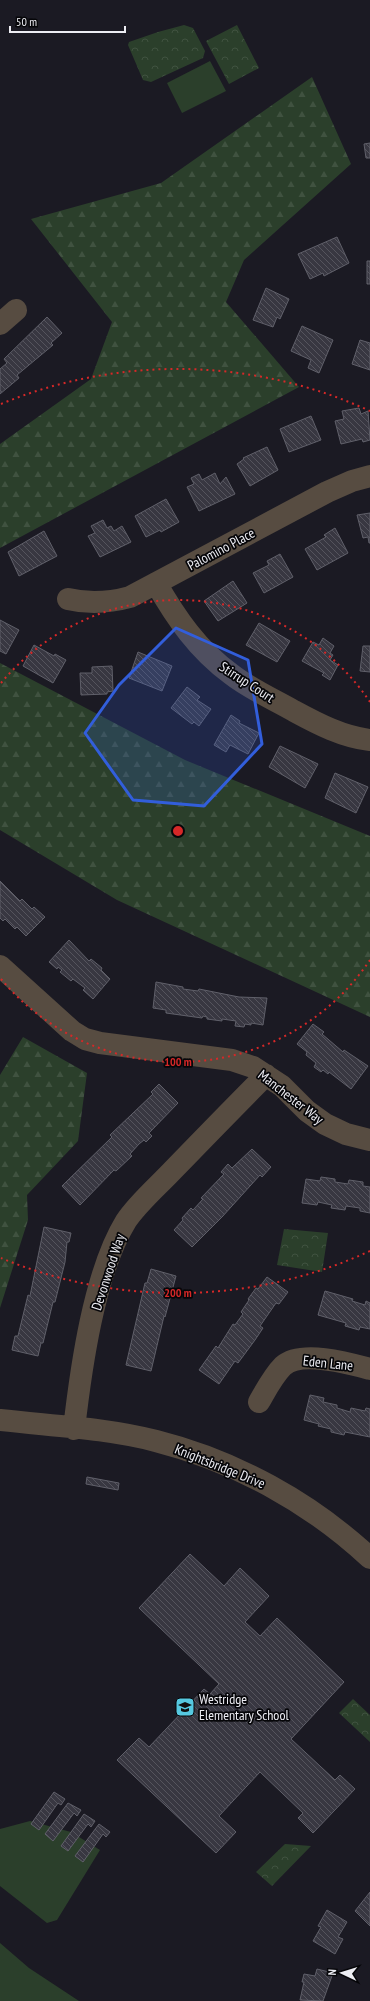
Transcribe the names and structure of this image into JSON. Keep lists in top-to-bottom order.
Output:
{
  "streets": {
    "street": [
      "Palomino Place",
      "Stirrup Court",
      "Manchester Way",
      "Devonwood Way",
      "Eden Lane",
      "Knightsbridge Drive"
    ]
  },
  "crossings": [
    ["Palomino Place", "Stirrup Court"],
    ["Manchester Way", "Devonwood Way"],
    ["Devonwood Way", "Knightsbridge Drive"]
  ],
  "places": {
    "school or university": ["Westridge Elementary School"]
  },
  "scale_bar": "50 m",
  "north": "left",
  "rings": ["100 m", "200 m"]
}
